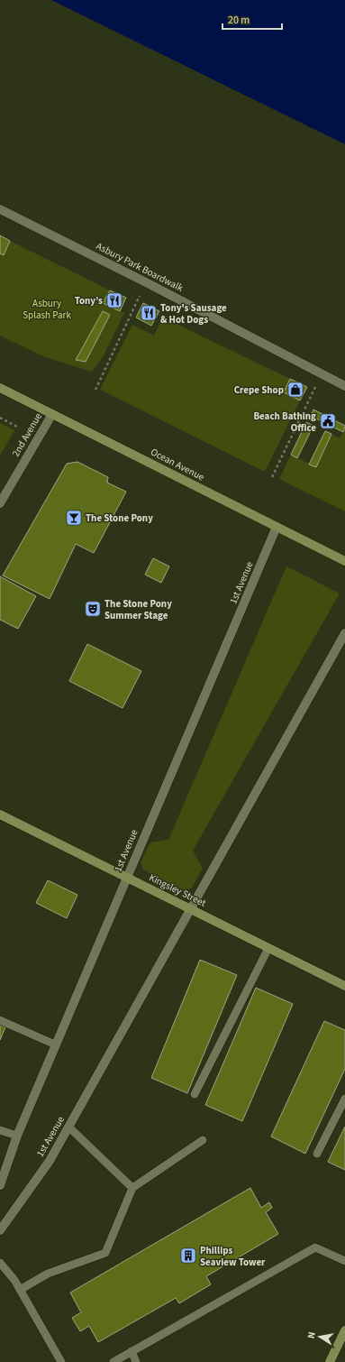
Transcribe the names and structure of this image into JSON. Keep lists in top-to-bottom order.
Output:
{
  "streets": {
    "street": [
      "Asbury Park Boardwalk",
      "2nd Avenue",
      "Ocean Avenue",
      "1st Avenue",
      "Kingsley Street"
    ]
  },
  "crossings": [
    ["2nd Avenue", "Ocean Avenue"],
    ["Ocean Avenue", "1st Avenue"],
    ["1st Avenue", "Kingsley Street"]
  ],
  "parks": ["Asbury Splash Park"],
  "places": {
    "restaurant": ["Tony’s", "Tony's Sausage & Hot Dogs"],
    "shop": ["Crepe Shop"],
    "public building": ["Beach Bathing Office"],
    "bar": ["The Stone Pony"],
    "theatre": ["The Stone Pony Summer Stage"],
    "building": ["Phillips Seaview Tower"]
  },
  "scale_bar": "20 m",
  "north": "left"
}
